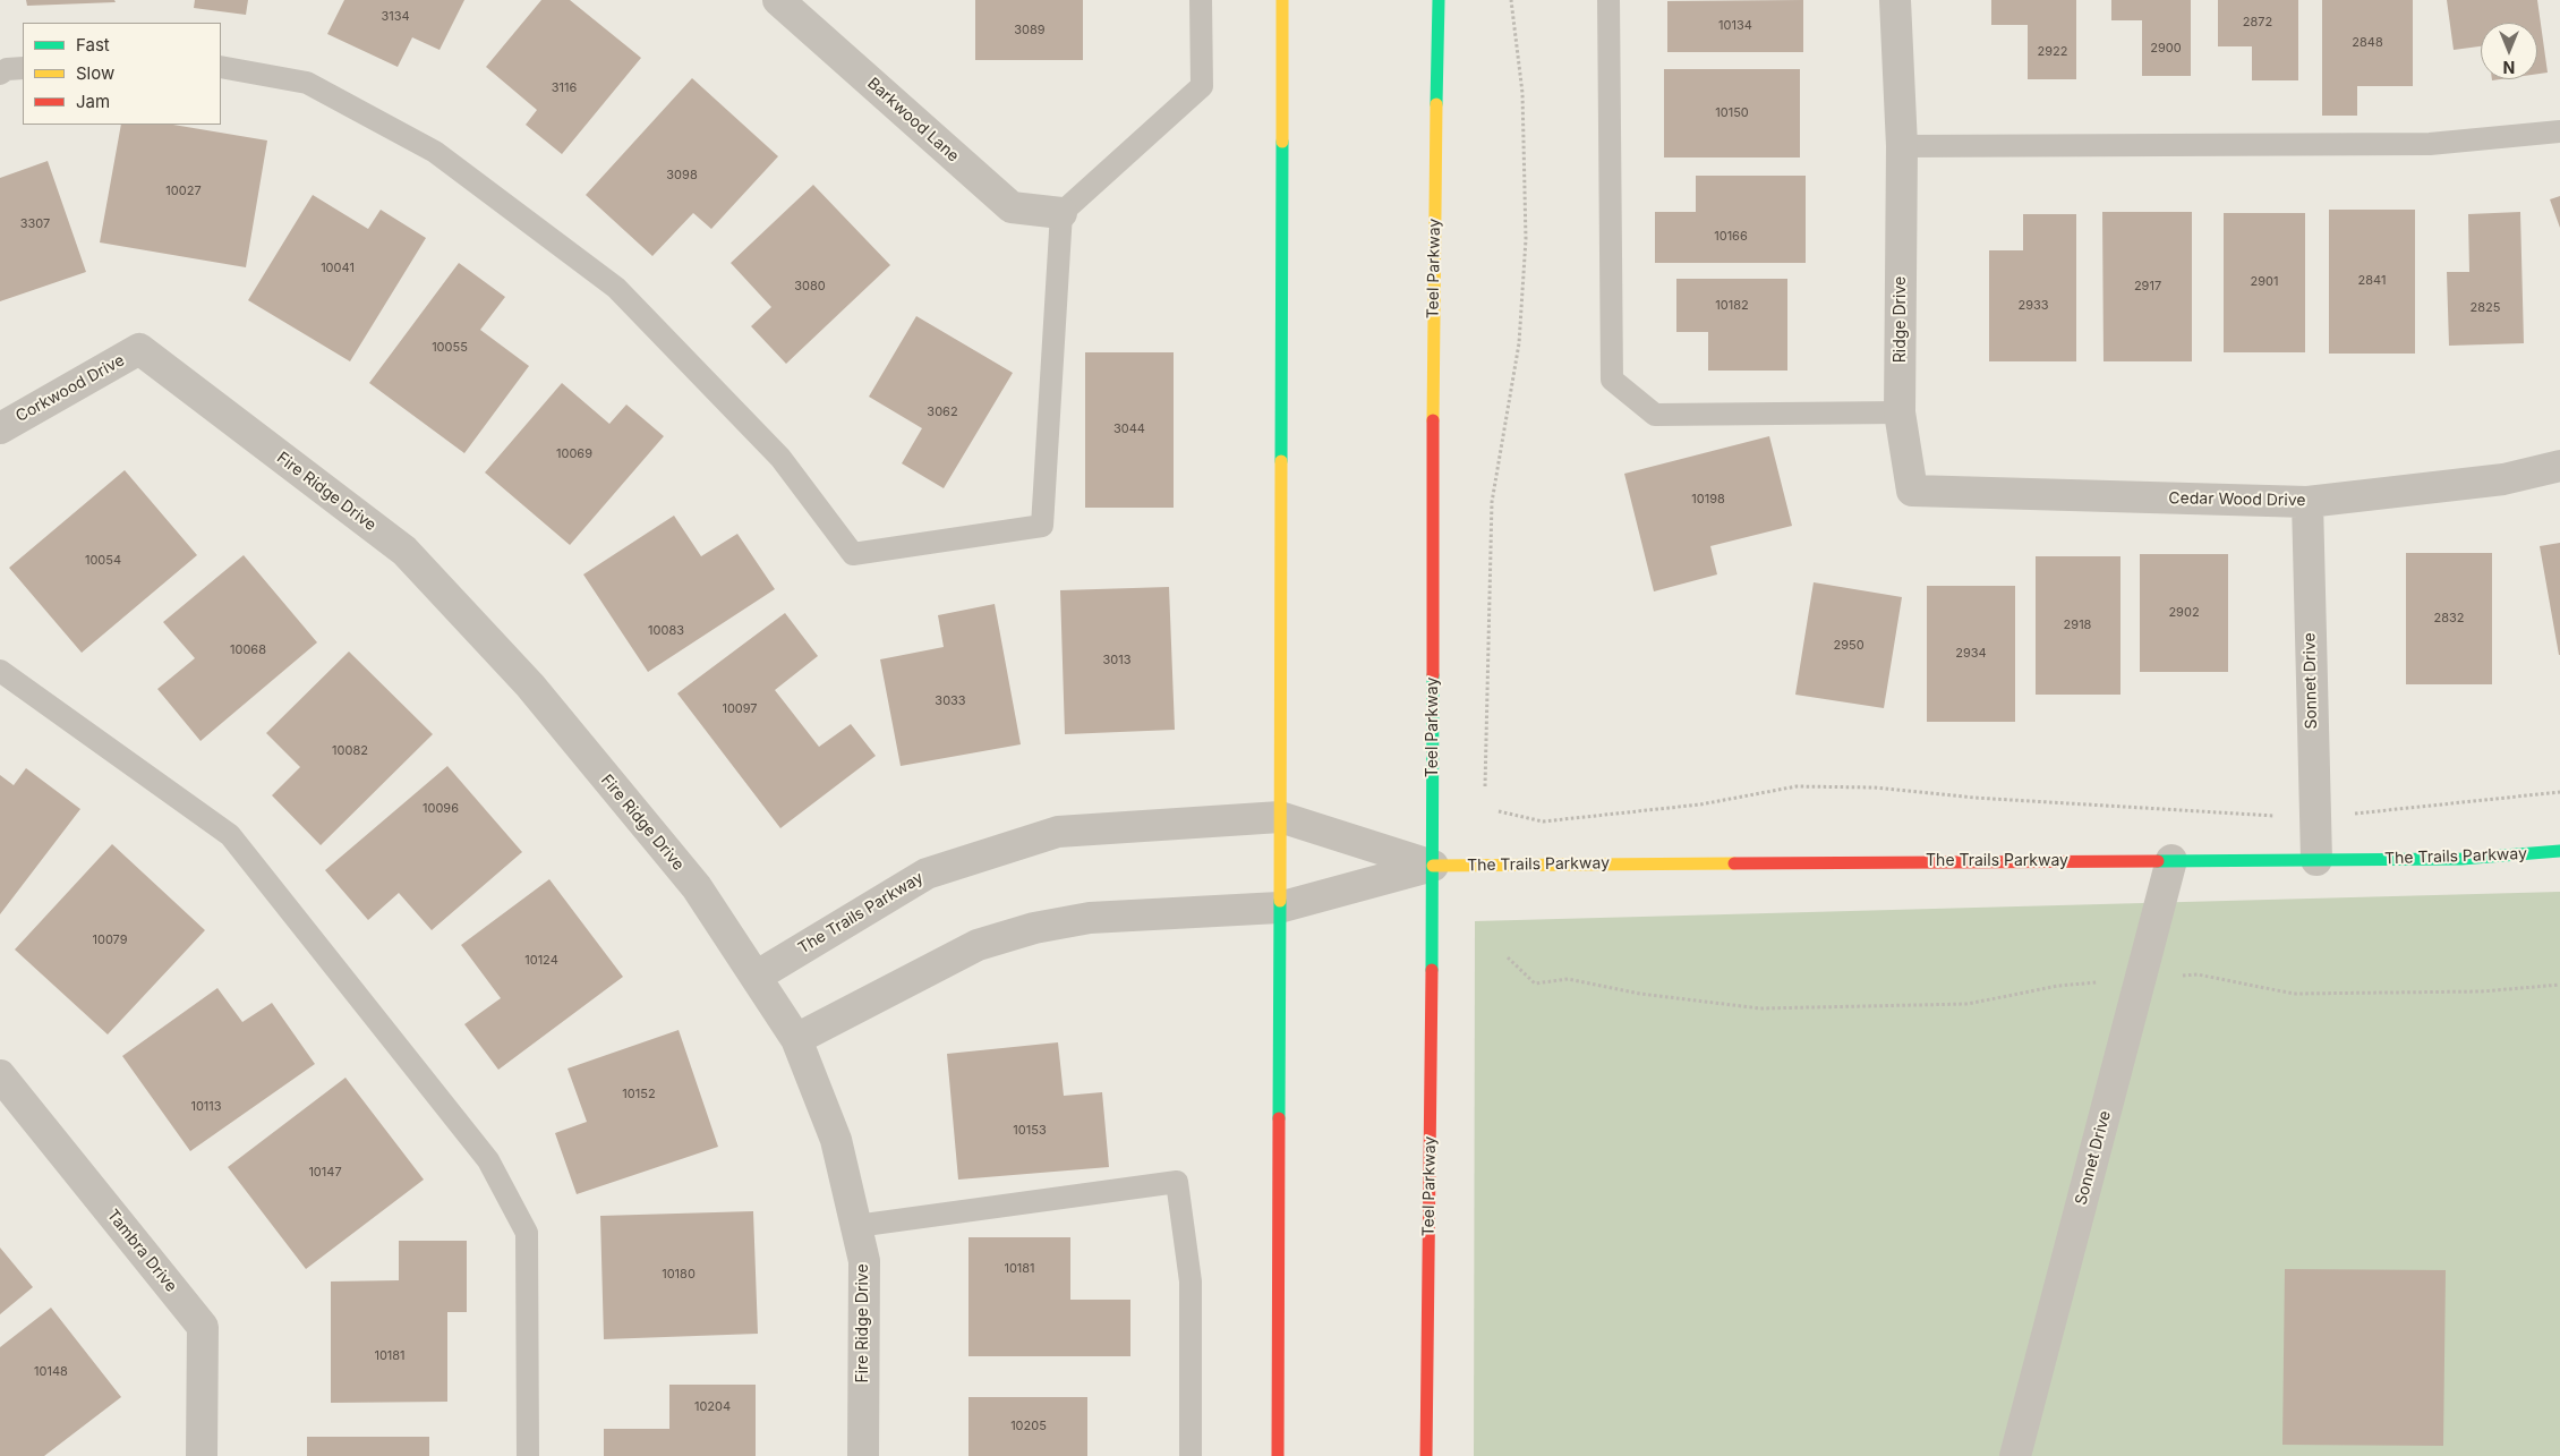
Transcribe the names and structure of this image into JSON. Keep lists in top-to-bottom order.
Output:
{
  "streets": {
    "main road": ["Teel Parkway", "The Trails Parkway"],
    "street": [
      "Barkwood Lane",
      "Ridge Drive",
      "Corkwood Drive",
      "Fire Ridge Drive",
      "Cedar Wood Drive",
      "Sonnet Drive",
      "Tambra Drive"
    ]
  },
  "crossings": [
    ["Teel Parkway", "The Trails Parkway"],
    ["Ridge Drive", "Cedar Wood Drive"],
    ["Corkwood Drive", "Fire Ridge Drive"],
    ["Fire Ridge Drive", "The Trails Parkway"],
    ["Cedar Wood Drive", "Sonnet Drive"],
    ["Sonnet Drive", "The Trails Parkway"]
  ],
  "house_numbers": [
    "3134",
    "2872",
    "10134",
    "3089",
    "2848",
    "2900",
    "2922",
    "3116",
    "10150",
    "3098",
    "10027",
    "3307",
    "10166",
    "10041",
    "2841",
    "2901",
    "3080",
    "2917",
    "10182",
    "2933",
    "2825",
    "10055",
    "3062",
    "3044",
    "10069",
    "10198",
    "10054",
    "2902",
    "2832",
    "2918",
    "10083",
    "2950",
    "10068",
    "2934",
    "3013",
    "3033",
    "10097",
    "10082",
    "10096",
    "10079",
    "10124",
    "10152",
    "10113",
    "10153",
    "10147",
    "10181",
    "10180",
    "10181",
    "10148",
    "10204",
    "10205"
  ],
  "legend": ["Fast", "Slow", "Jam"],
  "north": "bottom"
}
